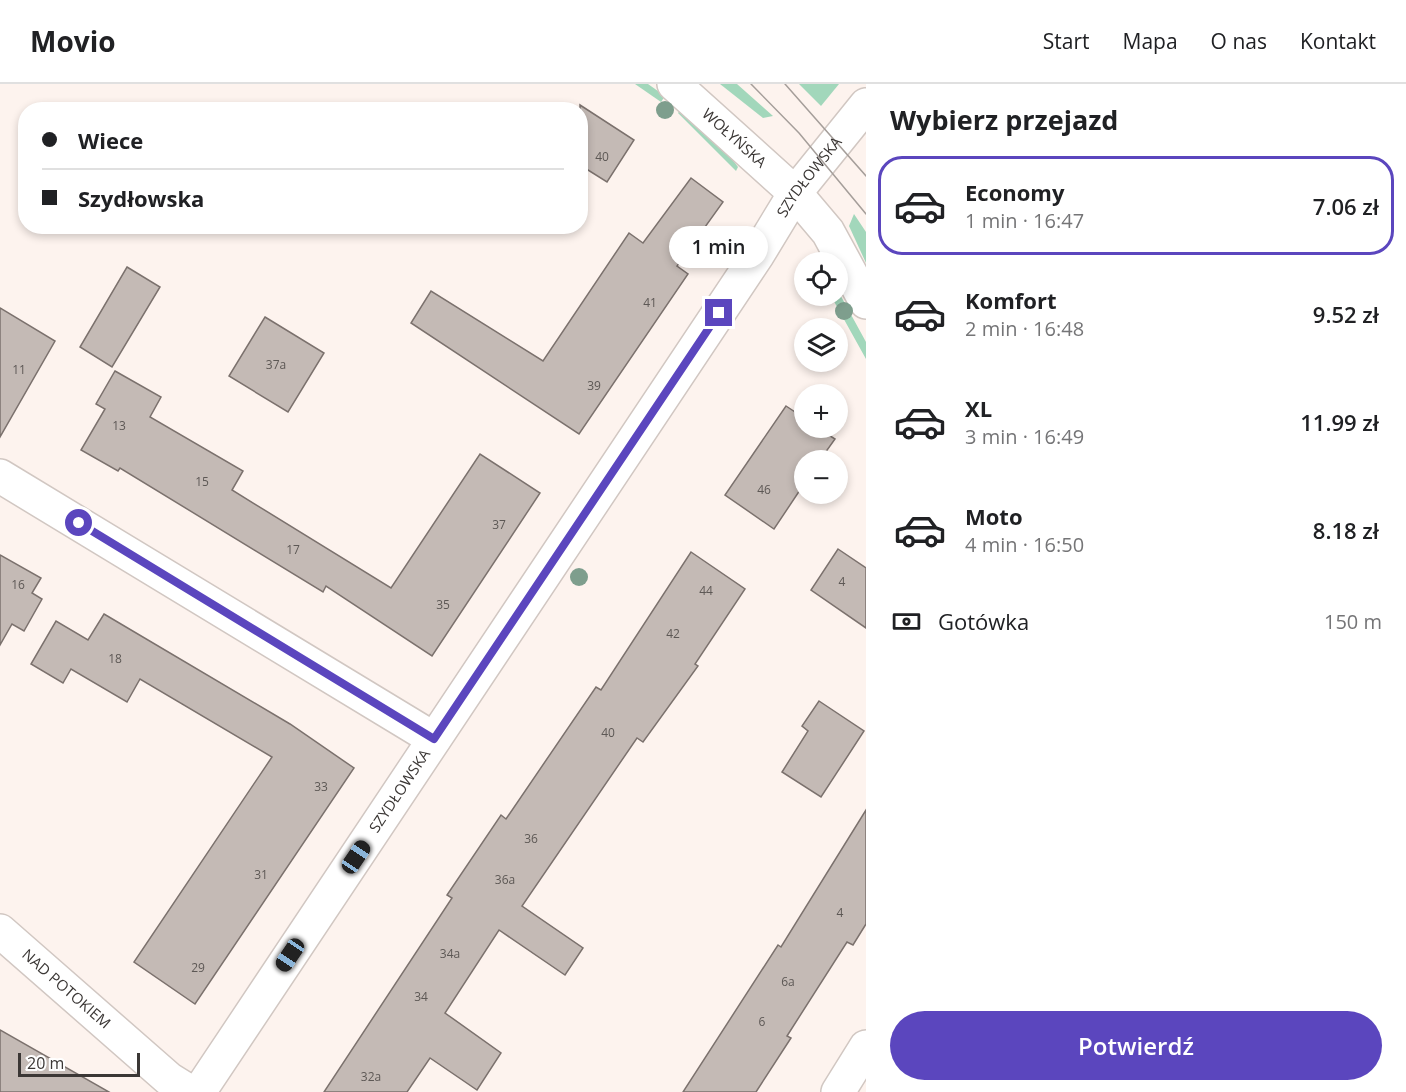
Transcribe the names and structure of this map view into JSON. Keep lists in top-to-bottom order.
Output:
{
  "streets": {
    "street": ["WOŁYŃSKA", "SZYDŁOWSKA", "NAD POTOKIEM"]
  },
  "crossings": [
    ["WOŁYŃSKA", "SZYDŁOWSKA"]
  ],
  "house_numbers": [
    "40",
    "41",
    "37a",
    "11",
    "39",
    "13",
    "15",
    "46",
    "37",
    "17",
    "4",
    "16",
    "44",
    "35",
    "42",
    "18",
    "40",
    "33",
    "36",
    "31",
    "36a",
    "4",
    "34a",
    "29",
    "6a",
    "34",
    "6",
    "32a"
  ],
  "scale_bar": "20 m",
  "page": {
    "header": "Movio",
    "nav": [
      "Start",
      "Mapa",
      "O nas",
      "Kontakt"
    ],
    "heading": "Wybierz przejazd",
    "banner": ["Wiece", "Szydłowska"],
    "list": [
      {
        "name": "Economy",
        "note": "1 min · 16:47",
        "value": "7.06 zł"
      },
      {
        "name": "Komfort",
        "note": "2 min · 16:48",
        "value": "9.52 zł"
      },
      {
        "name": "XL",
        "note": "3 min · 16:49",
        "value": "11.99 zł"
      },
      {
        "name": "Moto",
        "note": "4 min · 16:50",
        "value": "8.18 zł"
      }
    ],
    "bubble": "1 min",
    "map_buttons": ["+", "−"],
    "pay": ["Gotówka", "150 m"],
    "buttons": "Potwierdź",
    "scale": "20 m"
  }
}
